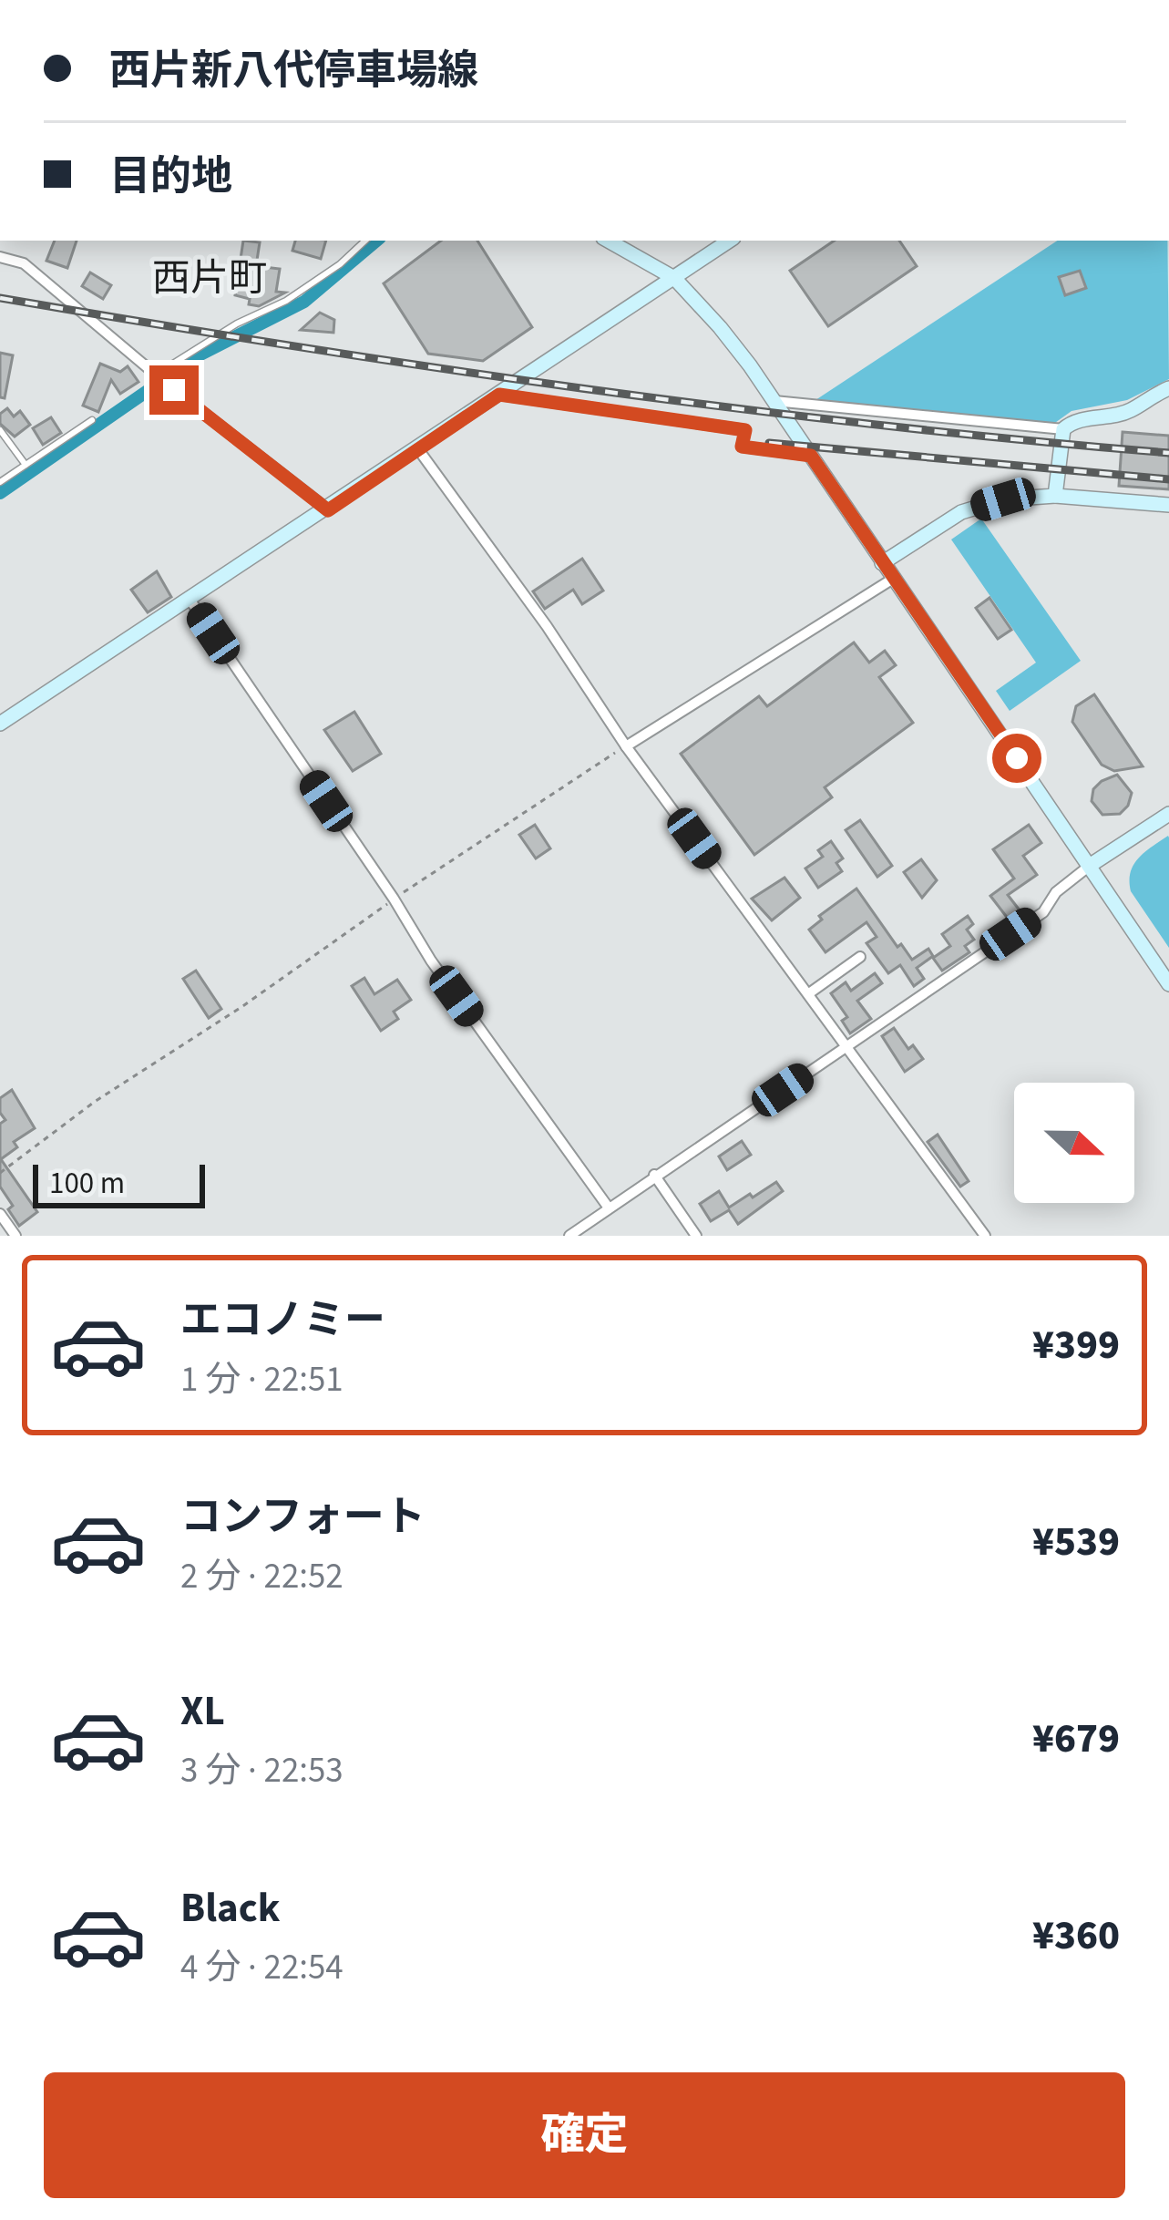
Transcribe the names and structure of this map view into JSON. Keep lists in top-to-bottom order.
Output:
{
  "districts": ["西片町"],
  "scale_bar": "100 m",
  "north": "right",
  "page": {
    "banner": ["西片新八代停車場線", "目的地"],
    "scale": "100 m",
    "list": [
      {
        "name": "エコノミー",
        "note": "1 分 · 22:51",
        "value": "¥399"
      },
      {
        "name": "コンフォート",
        "note": "2 分 · 22:52",
        "value": "¥539"
      },
      {
        "name": "XL",
        "note": "3 分 · 22:53",
        "value": "¥679"
      },
      {
        "name": "Black",
        "note": "4 分 · 22:54",
        "value": "¥360"
      }
    ],
    "buttons": "確定"
  }
}
